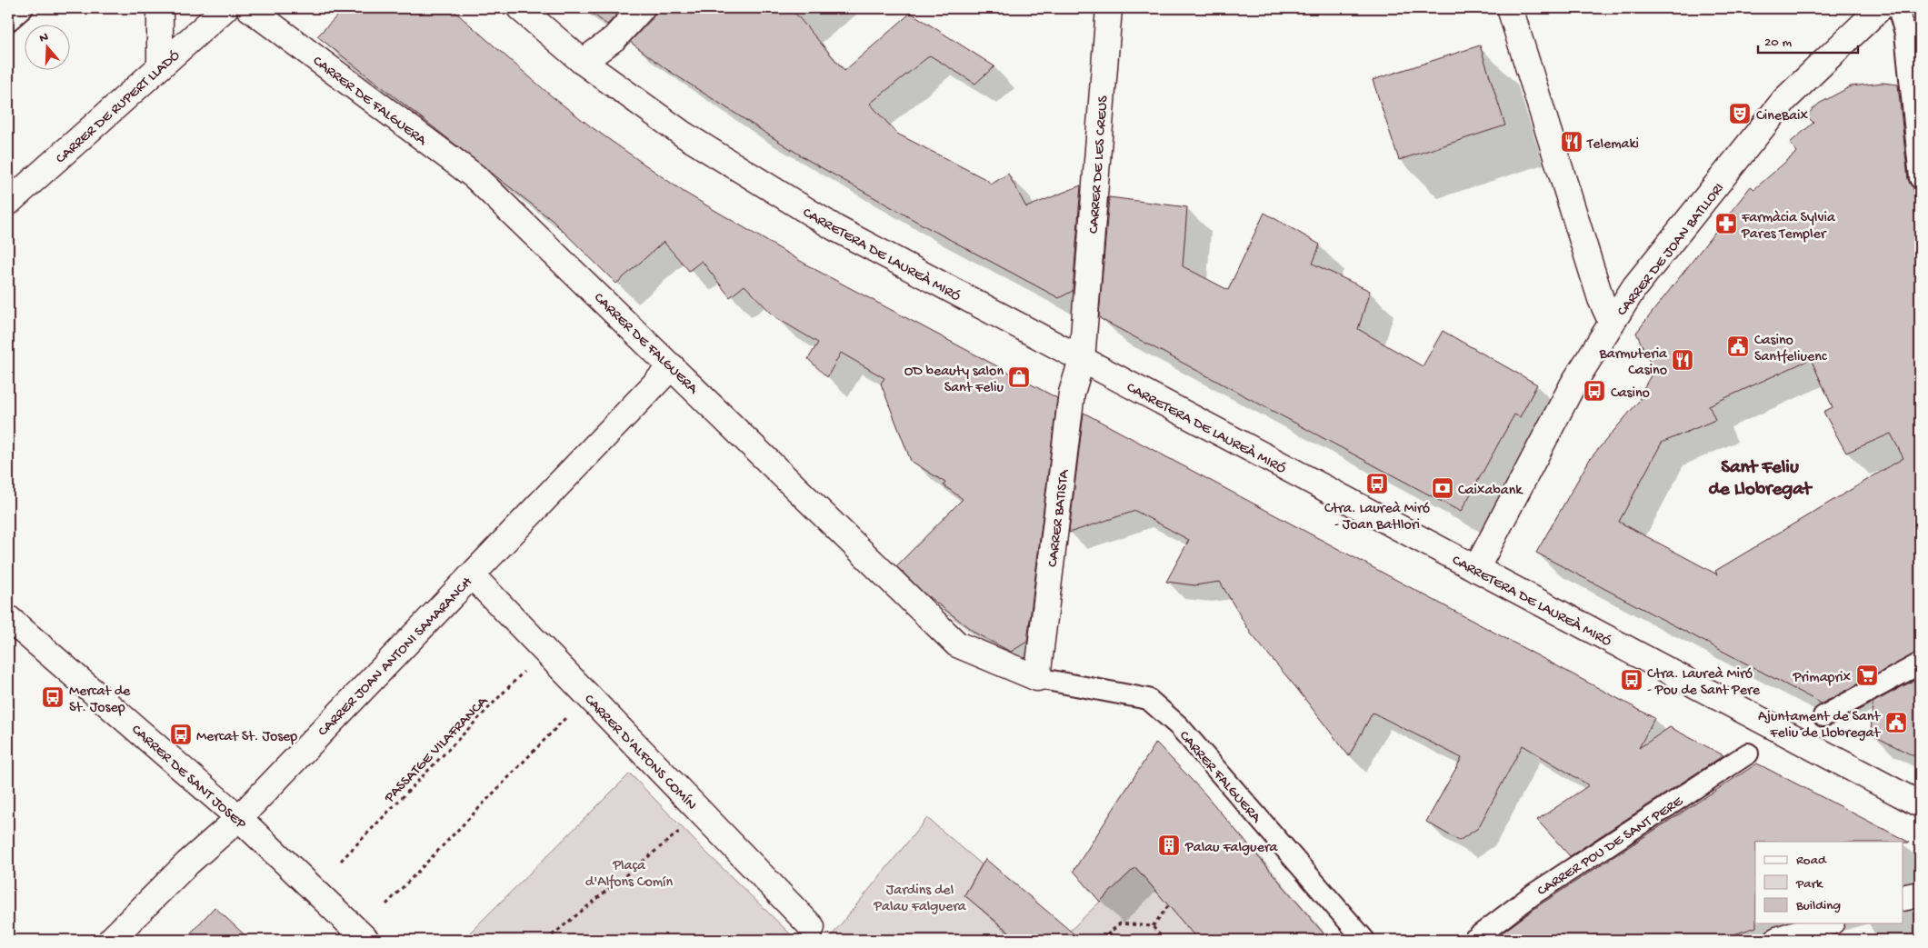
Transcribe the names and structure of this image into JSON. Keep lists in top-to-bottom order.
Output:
{
  "streets": {
    "street": [
      "CARRER DE FALGUERA",
      "CARRER DE RUPERT LLADÓ",
      "CARRER DE LES CREUS",
      "CARRER DE JOAN BATLLORI",
      "CARRETERA DE LAUREÀ MIRÓ",
      "CARRER BATISTA",
      "CARRER JOAN ANTONI SAMARANCH",
      "CARRER D'ALFONS COMÍN",
      "CARRER DE SANT JOSEP",
      "CARRER FALGUERA",
      "CARRER POU DE SANT PERE"
    ],
    "path": ["PASSATGE VILAFRANCA"]
  },
  "crossings": [
    ["CARRER DE FALGUERA", "CARRER BATISTA"],
    ["CARRER DE FALGUERA", "CARRER JOAN ANTONI SAMARANCH"],
    ["CARRER DE FALGUERA", "CARRER FALGUERA"],
    ["CARRER DE LES CREUS", "CARRETERA DE LAUREÀ MIRÓ"],
    ["CARRER DE LES CREUS", "CARRER BATISTA"],
    ["CARRER DE JOAN BATLLORI", "CARRETERA DE LAUREÀ MIRÓ"],
    ["CARRETERA DE LAUREÀ MIRÓ", "CARRER BATISTA"],
    ["CARRER BATISTA", "CARRER FALGUERA"],
    ["CARRER JOAN ANTONI SAMARANCH", "CARRER D'ALFONS COMÍN"],
    ["CARRER JOAN ANTONI SAMARANCH", "CARRER DE SANT JOSEP"],
    ["PASSATGE VILAFRANCA", "CARRER D'ALFONS COMÍN"]
  ],
  "districts": ["Sant Feliu de Llobregat"],
  "parks": ["Plaça d'Alfons Comín", "Jardins del Palau Falguera"],
  "places": {
    "theatre": ["CineBaix"],
    "restaurant": ["Telemaki", "Barmuteria Casino"],
    "pharmacy": ["Farmàcia Sylvia Pares Templer"],
    "public building": ["Casino Santfeliuenc", "Ajuntament de Sant Feliu de Llobregat"],
    "shop": ["OD beauty salon Sant Feliu"],
    "bus stop": [
      "Casino",
      "Ctra. Laureà Miró - Joan Batllori",
      "Ctra. Laureà Miró - Pou de Sant Pere",
      "Mercat de St. Josep",
      "Mercat St. Josep"
    ],
    "bank": ["Caixabank"],
    "supermarket": ["Primaprix"],
    "building": ["Palau Falguera"]
  },
  "legend": ["Road", "Park", "Building"],
  "scale_bar": "20 m",
  "north": "top"
}
